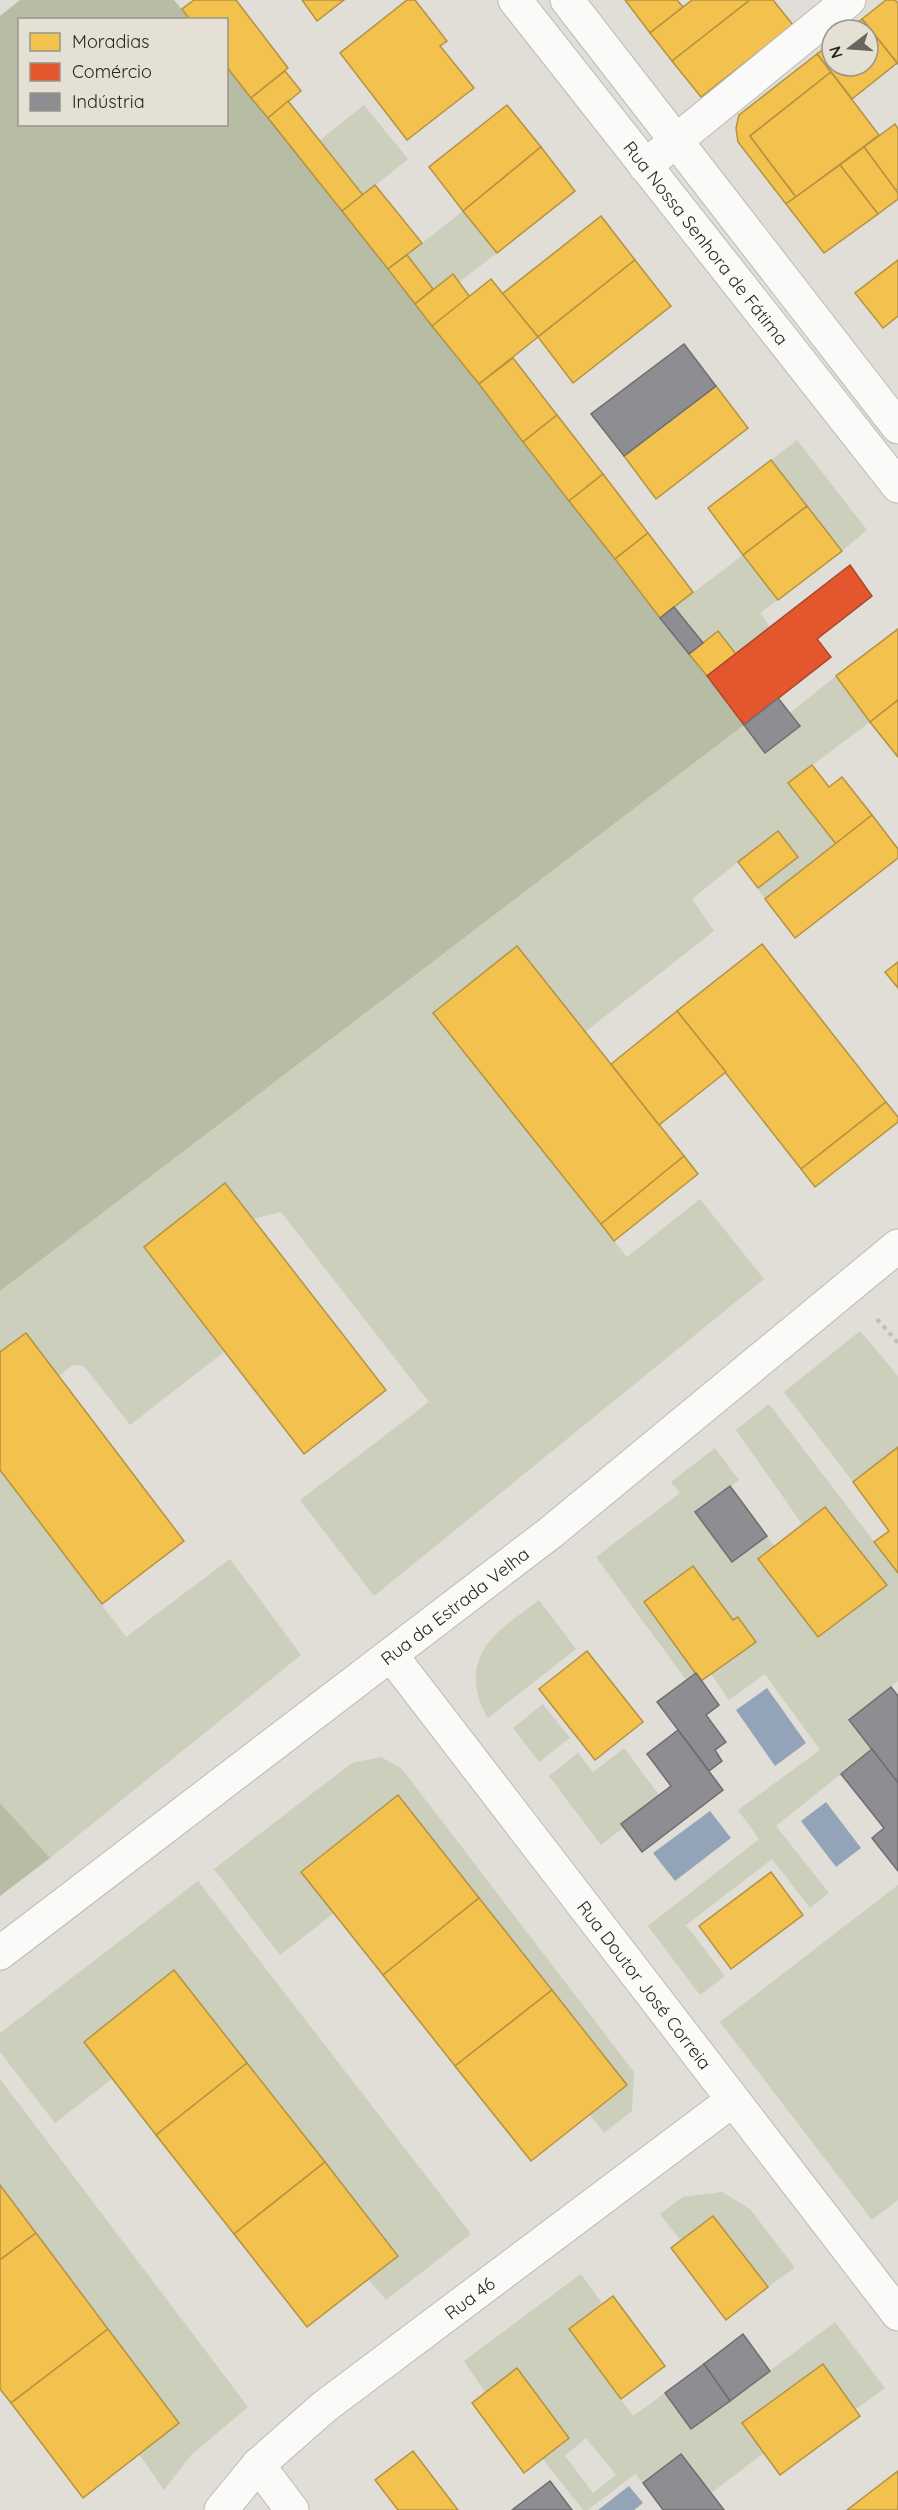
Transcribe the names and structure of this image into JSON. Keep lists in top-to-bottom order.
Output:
{
  "streets": {
    "street": [
      "Rua Nossa Senhora de Fátima",
      "Rua da Estrada Velha",
      "Rua Doutor José Correia",
      "Rua 46"
    ]
  },
  "crossings": [
    ["Rua da Estrada Velha", "Rua Doutor José Correia"],
    ["Rua Doutor José Correia", "Rua 46"]
  ],
  "legend": ["Moradias", "Comércio", "Indústria"],
  "north": "left"
}
